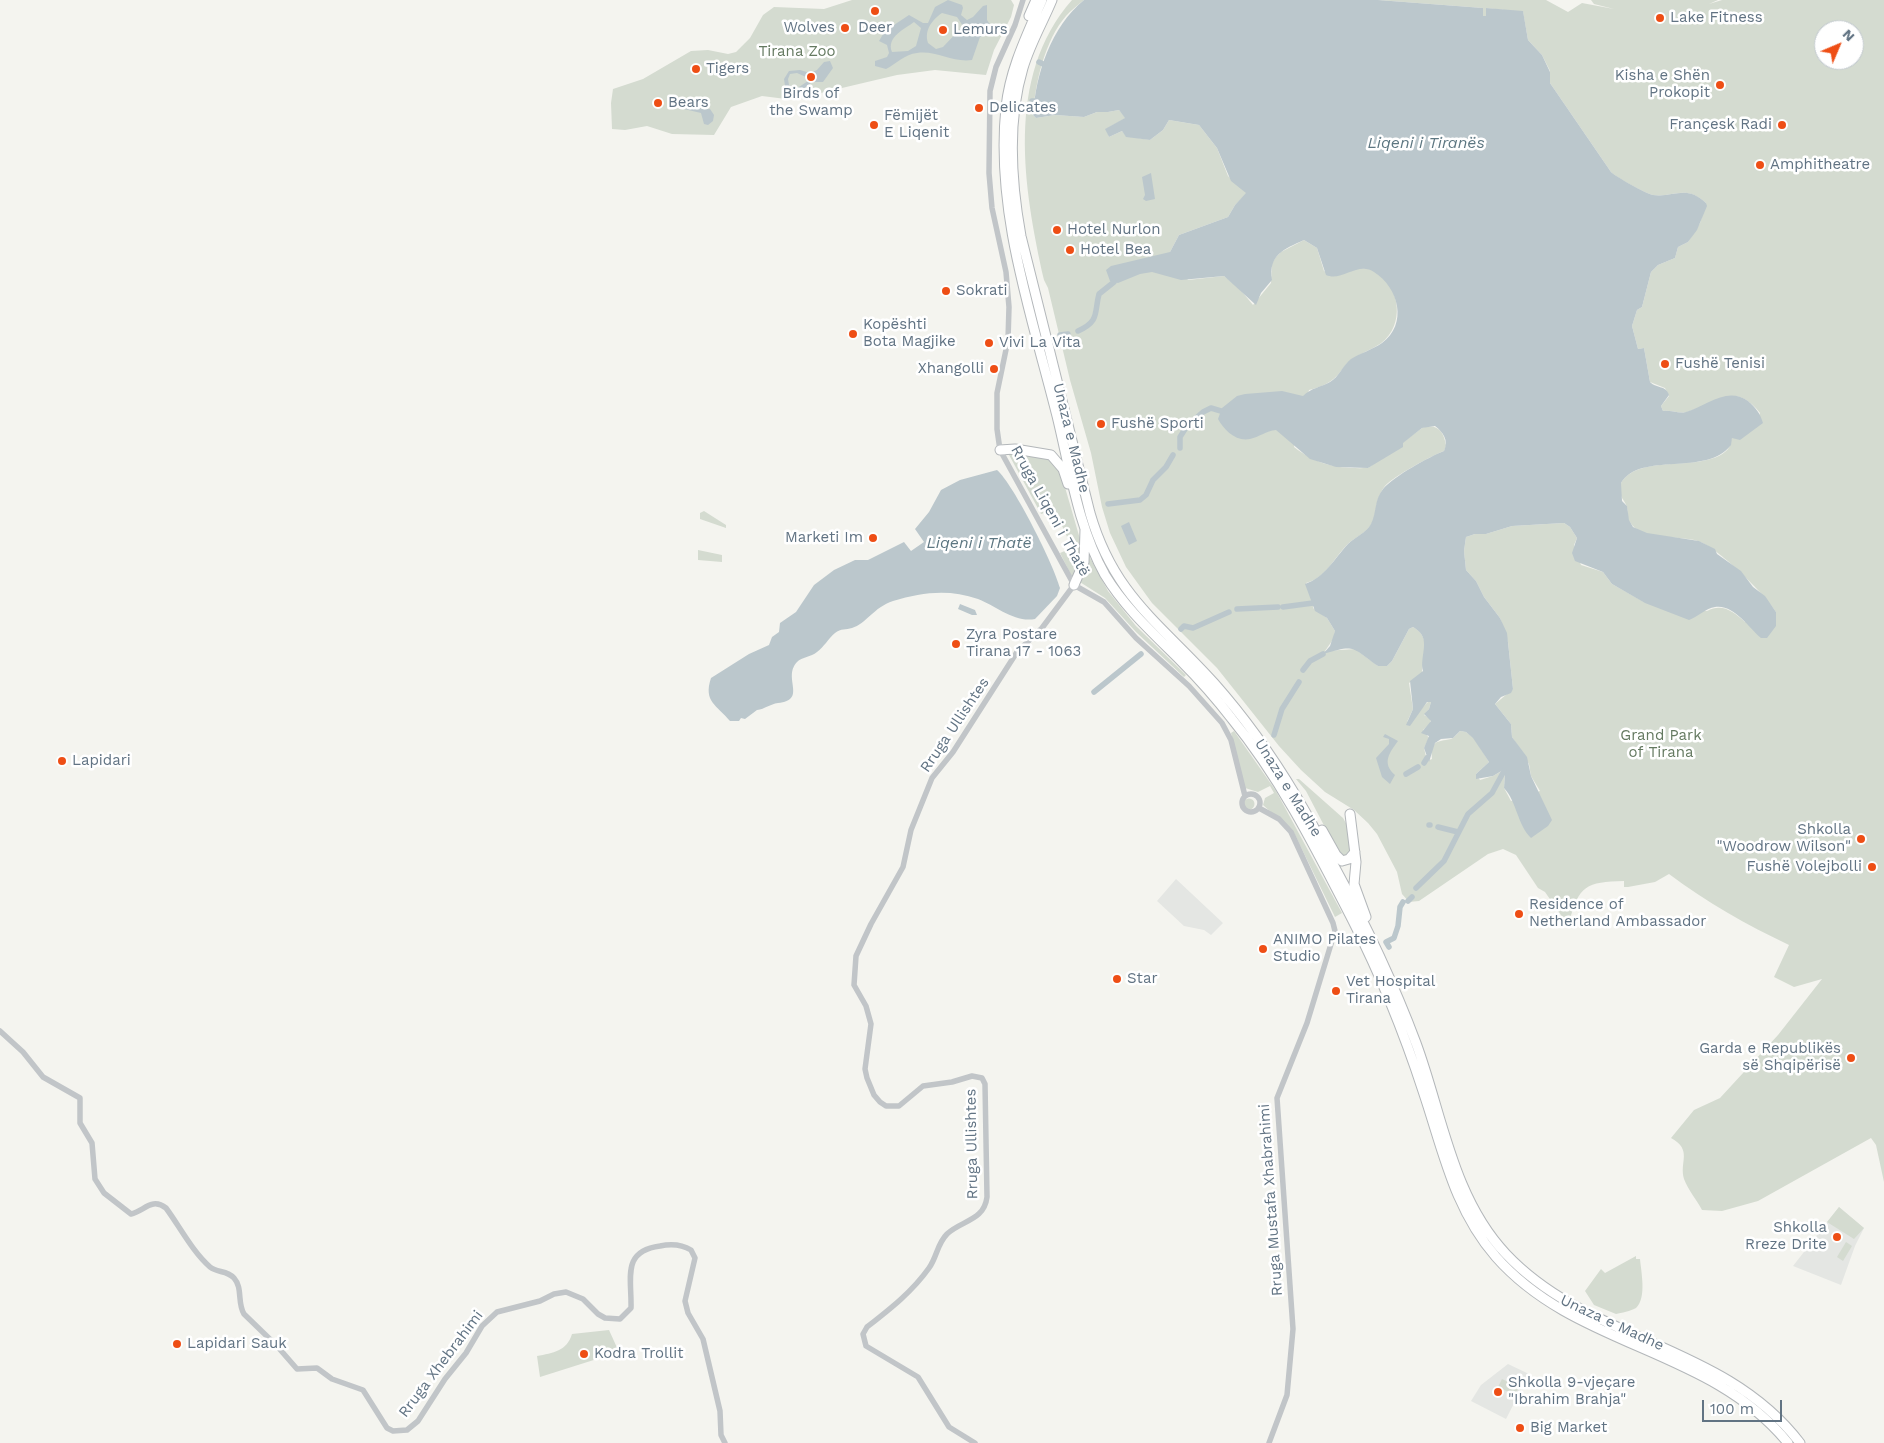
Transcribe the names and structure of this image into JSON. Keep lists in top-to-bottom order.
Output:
{
  "streets": {
    "highway": ["Unaza e Madhe"],
    "street": [
      "Rruga Liqeni i Thatë",
      "Rruga Ullishtes",
      "Rruga Mustafa Xhabrahimi",
      "Rruga Xhebrahimi"
    ]
  },
  "crossings": [
    ["Rruga Liqeni i Thatë", "Rruga Ullishtes"],
    ["Rruga Liqeni i Thatë", "Rruga Mustafa Xhabrahimi"]
  ],
  "water": ["Liqeni i Tiranës", "Liqeni i Thatë"],
  "parks": ["Tirana Zoo", "Grand Park of Tirana"],
  "places": [
    "Deer",
    "Lake Fitness",
    "Wolves",
    "Lemurs",
    "Tigers",
    "Birds of the Swamp",
    "Kisha e Shën Prokopit",
    "Bears",
    "Delicates",
    "Fëmijët E Liqenit",
    "Françesk Radi",
    "Amphitheatre",
    "Hotel Nurlon",
    "Hotel Bea",
    "Sokrati",
    "Kopështi Bota Magjike",
    "Vivi La Vita",
    "Fushë Tenisi",
    "Xhangolli",
    "Fushë Sporti",
    "Marketi Im",
    "Zyra Postare Tirana 17 - 1063",
    "Lapidari",
    "Shkolla \"Woodrow Wilson\"",
    "Fushë Volejbolli",
    "Residence of Netherland Ambassador",
    "ANIMO Pilates Studio",
    "Star",
    "Vet Hospital Tirana",
    "Garda e Republikës së Shqipërisë",
    "Shkolla Rreze Drite",
    "Lapidari Sauk",
    "Kodra Trollit",
    "Shkolla 9-vjeçare \"Ibrahim Brahja\"",
    "Big Market"
  ],
  "scale_bar": "100 m",
  "north": "top right"
}
